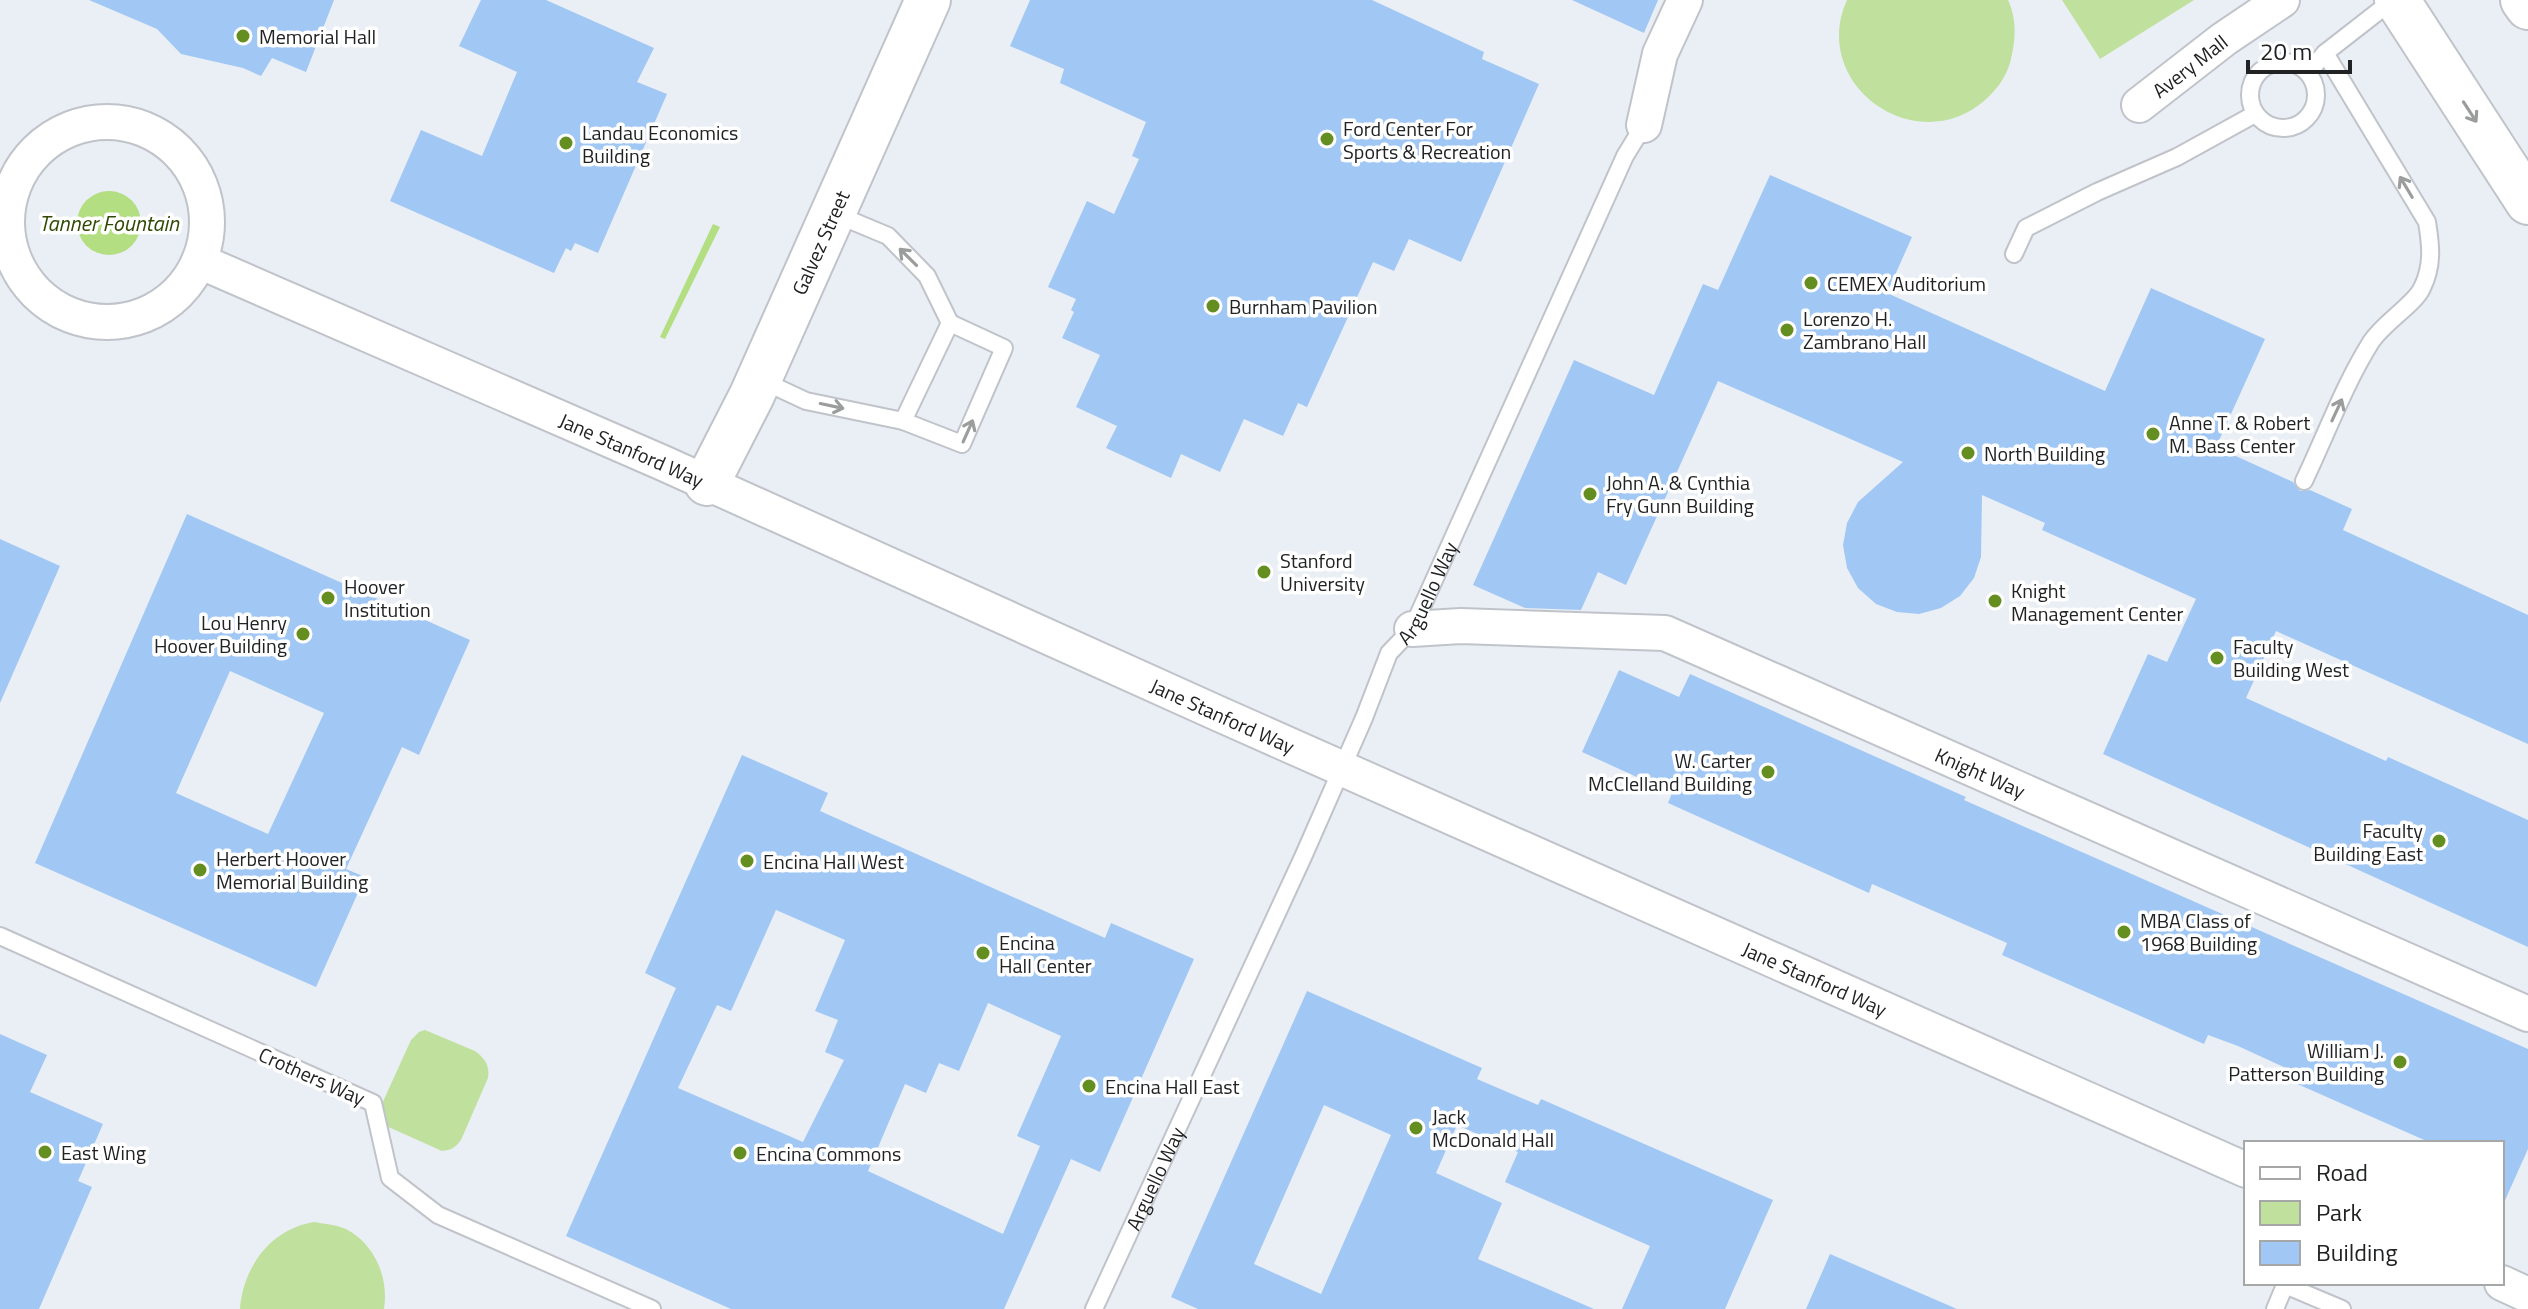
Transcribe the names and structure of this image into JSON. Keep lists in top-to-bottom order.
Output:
{
  "streets": {
    "street": [
      "Avery Mall",
      "Galvez Street",
      "Jane Stanford Way",
      "Arguello Way",
      "Knight Way"
    ],
    "lane": ["Crothers Way"]
  },
  "crossings": [
    ["Galvez Street", "Jane Stanford Way"],
    ["Jane Stanford Way", "Arguello Way"],
    ["Arguello Way", "Knight Way"]
  ],
  "water": ["Tanner Fountain"],
  "places": [
    "Memorial Hall",
    "Ford Center For Sports & Recreation",
    "Landau Economics Building",
    "CEMEX Auditorium",
    "Burnham Pavilion",
    "Lorenzo H. Zambrano Hall",
    "Anne T. & Robert M. Bass Center",
    "North Building",
    "John A. & Cynthia Fry Gunn Building",
    "Stanford University",
    "Hoover Institution",
    "Knight Management Center",
    "Lou Henry Hoover Building",
    "Faculty Building West",
    "W. Carter McClelland Building",
    "Faculty Building East",
    "Encina Hall West",
    "Herbert Hoover Memorial Building",
    "MBA Class of 1968 Building",
    "Encina Hall Center",
    "William J. Patterson Building",
    "Encina Hall East",
    "Jack McDonald Hall",
    "East Wing",
    "Encina Commons"
  ],
  "legend": ["Road", "Park", "Building"],
  "scale_bar": "20 m"
}
